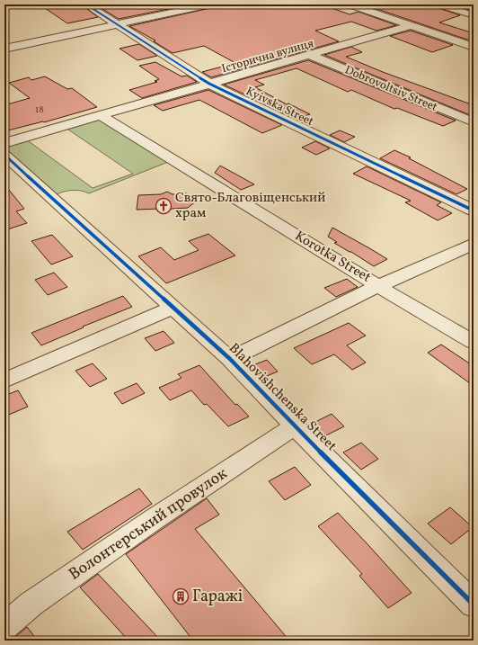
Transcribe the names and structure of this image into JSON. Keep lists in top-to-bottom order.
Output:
{
  "streets": {
    "street": [
      "Історична вулиця",
      "Dobrovoltsiv Street",
      "Kyivska Street",
      "Korotka Street",
      "Blahovishchenska Street",
      "Волонтерський провулок"
    ]
  },
  "crossings": [
    ["Історична вулиця", "Dobrovoltsiv Street"],
    ["Історична вулиця", "Kyivska Street"],
    ["Історична вулиця", "Korotka Street"],
    ["Blahovishchenska Street", "Волонтерський провулок"]
  ],
  "places": {
    "church": ["Свято-Благовіщенський храм"],
    "building": ["Гаражі"]
  },
  "house_numbers": ["18"]
}
